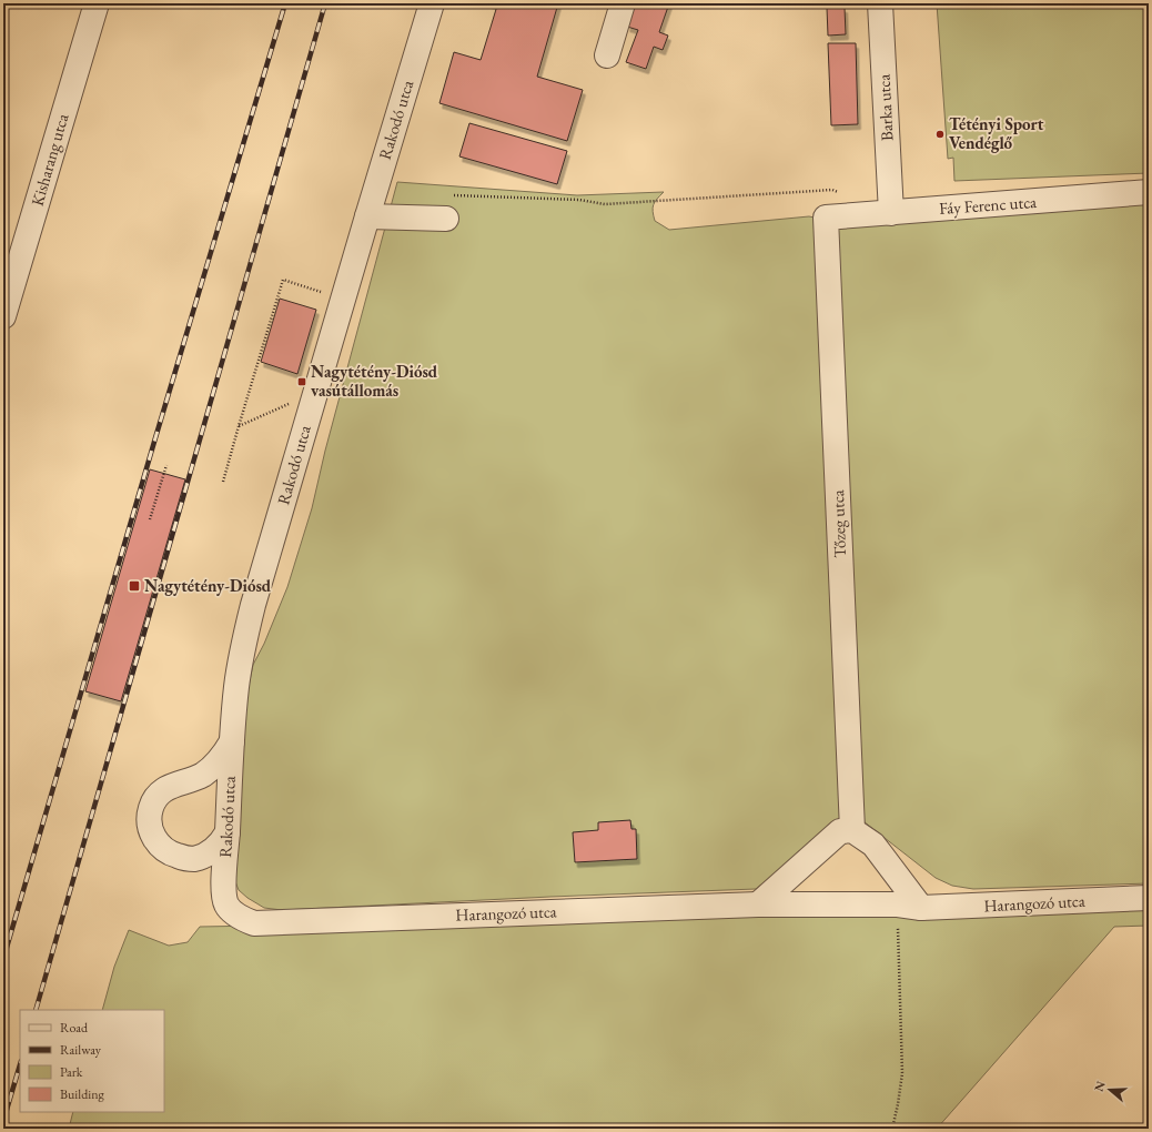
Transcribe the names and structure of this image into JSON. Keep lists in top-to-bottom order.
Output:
{
  "streets": {
    "street": [
      "Barka utca",
      "Rakodó utca",
      "Kisharang utca",
      "Fáy Ferenc utca",
      "Tőzeg utca",
      "Harangozó utca"
    ]
  },
  "crossings": [
    ["Barka utca", "Fáy Ferenc utca"],
    ["Rakodó utca", "Harangozó utca"],
    ["Fáy Ferenc utca", "Tőzeg utca"]
  ],
  "places": {
    "other": ["Tétényi Sport Vendéglő"],
    "transit": ["Nagytétény-Diósd vasútállomás", "Nagytétény-Diósd"]
  },
  "legend": [
    "Road",
    "Railway",
    "Park",
    "Building"
  ],
  "north": "left"
}
